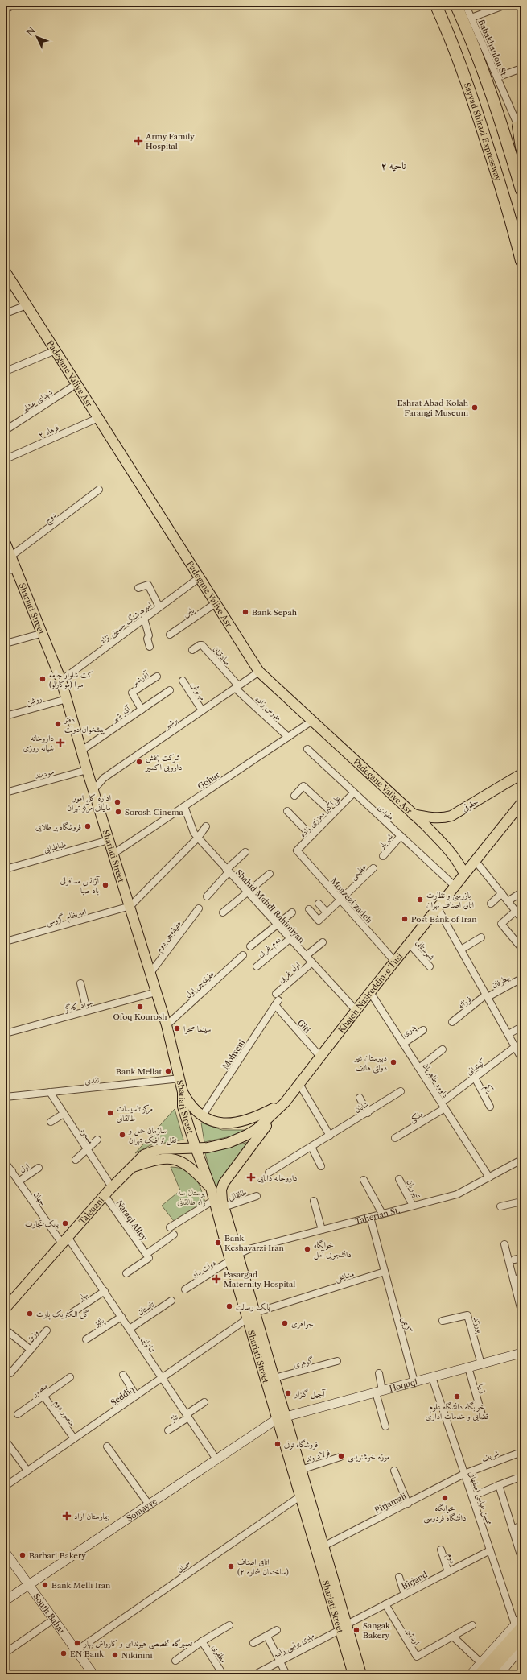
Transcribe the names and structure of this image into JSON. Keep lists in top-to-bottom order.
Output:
{
  "streets": {
    "highway": ["Sayyad Shirazi Expressway"],
    "main road": [
      "Padegane Valiye Asr",
      "Shariati Street",
      "حقوقی",
      "Khajeh Nasireddin-e Tusi",
      "Taleqani",
      "Hoquqi",
      "Somayye",
      "South Bahar"
    ],
    "street": [
      "Babakhanlou St.",
      "شهدای عشایر",
      "فرهاد ۲",
      "دوج",
      "پاس",
      "امیرهوشنگ حسینی نژاد",
      "صادقیان",
      "آذرشهر",
      "مهرنوش",
      "روشن",
      "مدرس زاده",
      "آذر شهر",
      "بوشهر",
      "سودمند",
      "Gohar",
      "مفیدی",
      "علی‌اکبر معززی زاده",
      "شهریار",
      "طباطبایی",
      "عظیمی",
      "Moazezi zadeh",
      "Shahid Mahdi Rahimiyan",
      "امیرنظام گروسی",
      "عقیقه‌چی دوم",
      "دوم غربی",
      "شهرستانی",
      "اول غربی",
      "بیطرفان",
      "عقیقه‌چی اول",
      "فرزانه",
      "جواد کارگر",
      "Giti",
      "پدری",
      "Mohseni",
      "کهندانی",
      "نقدی",
      "داوود طاهریان",
      "یکم",
      "شایان",
      "ملکی",
      "مسعود",
      "اول",
      "تیموریان",
      "طالقانی",
      "جهان",
      "Taherian St.",
      "Naraqi Alley",
      "دولت داد",
      "مشایخی",
      "بهار",
      "تابستان",
      "پائیز",
      "کریمی",
      "پورزند",
      "وزین",
      "تباتبایی",
      "گوهری",
      "زیبا",
      "منصور",
      "Seddiq",
      "منصور دوم",
      "تاژ",
      "فولاد وند",
      "شریف",
      "محسن عباسی اصفهانی",
      "Pirjamali",
      "دوم",
      "سمنان",
      "Birjand",
      "اردشیر",
      "مهدی یونسی زاده",
      "مظفری"
    ]
  },
  "crossings": [
    ["Padegane Valiye Asr", "شهدای عشایر"],
    ["Padegane Valiye Asr", "فرهاد ۲"],
    ["Padegane Valiye Asr", "پاس"],
    ["Padegane Valiye Asr", "امیرهوشنگ حسینی نژاد"],
    ["Padegane Valiye Asr", "بوشهر"],
    ["Padegane Valiye Asr", "Gohar"],
    ["Padegane Valiye Asr", "حقوقی"],
    ["Padegane Valiye Asr", "Khajeh Nasireddin-e Tusi"],
    ["دوج", "Shariati Street"],
    ["Shariati Street", "امیرهوشنگ حسینی نژاد"],
    ["Shariati Street", "روشن"],
    ["Shariati Street", "آذر شهر"],
    ["Shariati Street", "بوشهر"],
    ["Shariati Street", "سودمند"],
    ["Shariati Street", "Gohar"],
    ["Shariati Street", "طباطبایی"],
    ["Shariati Street", "امیرنظام گروسی"],
    ["Shariati Street", "عقیقه‌چی دوم"],
    ["Shariati Street", "عقیقه‌چی اول"],
    ["Shariati Street", "Khajeh Nasireddin-e Tusi"],
    ["Shariati Street", "جواد کارگر"],
    ["Shariati Street", "نقدی"],
    ["Shariati Street", "طالقانی"],
    ["Shariati Street", "Taleqani"],
    ["Shariati Street", "Taherian St."],
    ["Shariati Street", "دولت داد"],
    ["Shariati Street", "مشایخی"],
    ["Shariati Street", "گوهری"],
    ["Shariati Street", "Hoquqi"],
    ["Shariati Street", "Seddiq"],
    ["Shariati Street", "فولاد وند"],
    ["Shariati Street", "Pirjamali"],
    ["Shariati Street", "Somayye"],
    ["Shariati Street", "سمنان"],
    ["Shariati Street", "Birjand"],
    ["Shariati Street", "مهدی یونسی زاده"],
    ["صادقیان", "مدرس زاده"],
    ["صادقیان", "بوشهر"],
    ["آذرشهر", "آذر شهر"],
    ["مهرنوش", "بوشهر"],
    ["مدرس زاده", "بوشهر"],
    ["مدرس زاده", "Gohar"],
    ["Gohar", "Shahid Mahdi Rahimiyan"],
    ["مفیدی", "علی‌اکبر معززی زاده"],
    ["مفیدی", "شهریار"],
    ["مفیدی", "Khajeh Nasireddin-e Tusi"],
    ["علی‌اکبر معززی زاده", "Moazezi zadeh"],
    ["عظیمی", "Moazezi zadeh"],
    ["Moazezi zadeh", "Khajeh Nasireddin-e Tusi"],
    ["Shahid Mahdi Rahimiyan", "دوم غربی"],
    ["Shahid Mahdi Rahimiyan", "اول غربی"],
    ["Shahid Mahdi Rahimiyan", "Khajeh Nasireddin-e Tusi"],
    ["شهرستانی", "Khajeh Nasireddin-e Tusi"],
    ["بیطرفان", "فرزانه"],
    ["Khajeh Nasireddin-e Tusi", "Giti"],
    ["Khajeh Nasireddin-e Tusi", "داوود طاهریان"],
    ["Khajeh Nasireddin-e Tusi", "Taleqani"],
    ["Giti", "Mohseni"],
    ["پدری", "داوود طاهریان"],
    ["کهندانی", "یکم"],
    ["نقدی", "مسعود"],
    ["داوود طاهریان", "ملکی"],
    ["داوود طاهریان", "Taherian St."],
    ["مسعود", "Taleqani"],
    ["اول", "جهان"],
    ["تیموریان", "Taherian St."],
    ["جهان", "Taleqani"],
    ["جهان", "تباتبایی"],
    ["Taleqani", "Naraqi Alley"],
    ["Taleqani", "تباتبایی"],
    ["Taherian St.", "دولت داد"],
    ["مشایخی", "کریمی"],
    ["مشایخی", "Seddiq"],
    ["بهار", "تباتبایی"],
    ["تابستان", "تباتبایی"],
    ["پائیز", "تباتبایی"],
    ["کریمی", "Hoquqi"],
    ["پورزند", "Hoquqi"],
    ["تباتبایی", "Seddiq"],
    ["تباتبایی", "تاژ"],
    ["تباتبایی", "Somayye"],
    ["Hoquqi", "زیبا"],
    ["Hoquqi", "محسن عباسی اصفهانی"],
    ["Hoquqi", "Somayye"],
    ["منصور", "منصور دوم"],
    ["Seddiq", "منصور دوم"],
    ["شریف", "محسن عباسی اصفهانی"],
    ["شریف", "Pirjamali"],
    ["محسن عباسی اصفهانی", "Pirjamali"],
    ["محسن عباسی اصفهانی", "Birjand"],
    ["Somayye", "South Bahar"],
    ["دوم", "Birjand"],
    ["سمنان", "South Bahar"],
    ["Birjand", "اردشیر"],
    ["Birjand", "مهدی یونسی زاده"]
  ],
  "districts": ["ناحیه ۲"],
  "parks": ["بوستان سه راه طالقانی"],
  "places": {
    "health": [
      "Army Family Hospital",
      "داروخانه شبانه روزی",
      "داروخانه دانایی",
      "Pasargad Maternity Hospital",
      "بیمارستان آراد"
    ],
    "other": [
      "Eshrat Abad Kolah Farangi Museum",
      "Bank Sepah",
      "کت شلوار جامه سرا (موکارلو)",
      "دفتر پیشخوان دولت",
      "شرکت پخش دارویی اکسیر",
      "اداره کل امور مالیاتی مرکز تهران",
      "Sorosh Cinema",
      "فروشگاه پر طلایی",
      "آژانس مسافرتی باد صبا",
      "بازرسی و نظارت اتاق اصناف تهران",
      "Post Bank of Iran",
      "Ofoq Kourosh",
      "سینما صحرا",
      "دبیرستان غیر دولتی هاتف",
      "Bank Mellat",
      "مرکز تاسیسات طالقانی",
      "سازمان حمل و نقل ترافیک تهران",
      "بانک تجارت",
      "Bank Keshavarzi Iran",
      "خوابگاه دانشجویی آمل",
      "بانک رسالت",
      "گل الکتریک پارت",
      "جواهری",
      "آجیل گلزار",
      "خوابگاه دانشگاه علوم قضایی و خدمات اداری",
      "فروشگاه تونی",
      "موزه خوشنویسی",
      "خوابگاه دانشگاه فردوسی",
      "Barbari Bakery",
      "اتاق اصناف (ساختمان شماره ۲)",
      "Bank Melli Iran",
      "Sangak Bakery",
      "تعمیرگاه تخصصی هیوندای و کارواش بهار",
      "EN Bank",
      "Nikinini"
    ]
  },
  "north": "top left"
}
